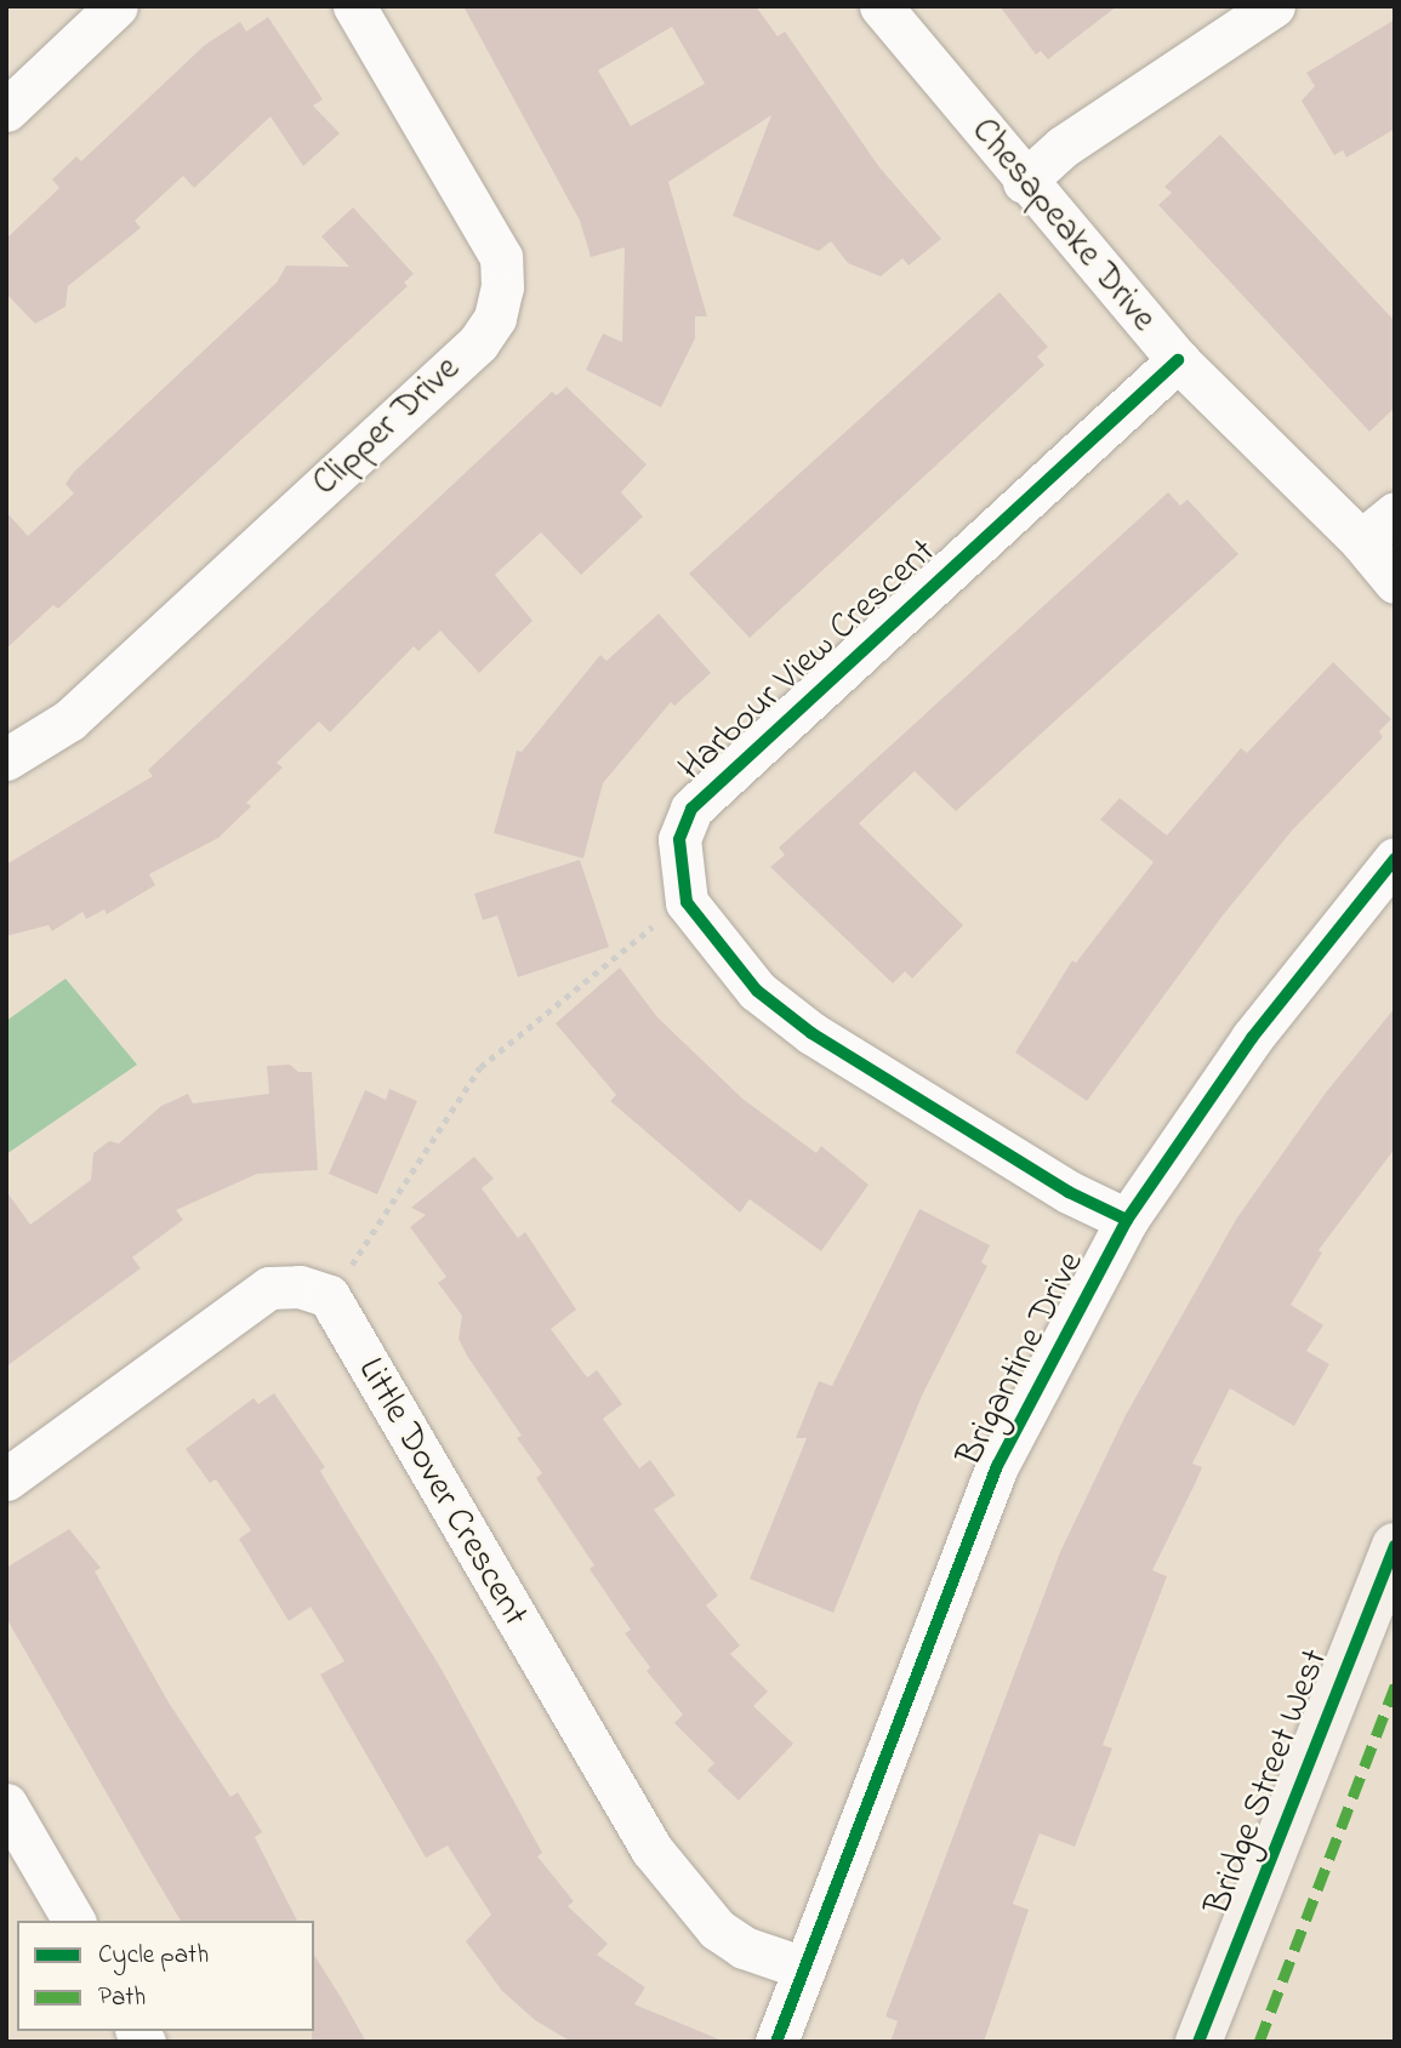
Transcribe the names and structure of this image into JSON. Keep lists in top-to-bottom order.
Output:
{
  "streets": {
    "main road": ["Bridge Street West"],
    "street": [
      "Chesapeake Drive",
      "Clipper Drive",
      "Harbour View Crescent",
      "Brigantine Drive",
      "Little Dover Crescent"
    ]
  },
  "crossings": [
    ["Chesapeake Drive", "Harbour View Crescent"],
    ["Harbour View Crescent", "Brigantine Drive"],
    ["Brigantine Drive", "Little Dover Crescent"]
  ],
  "legend": ["Cycle path", "Path"]
}
